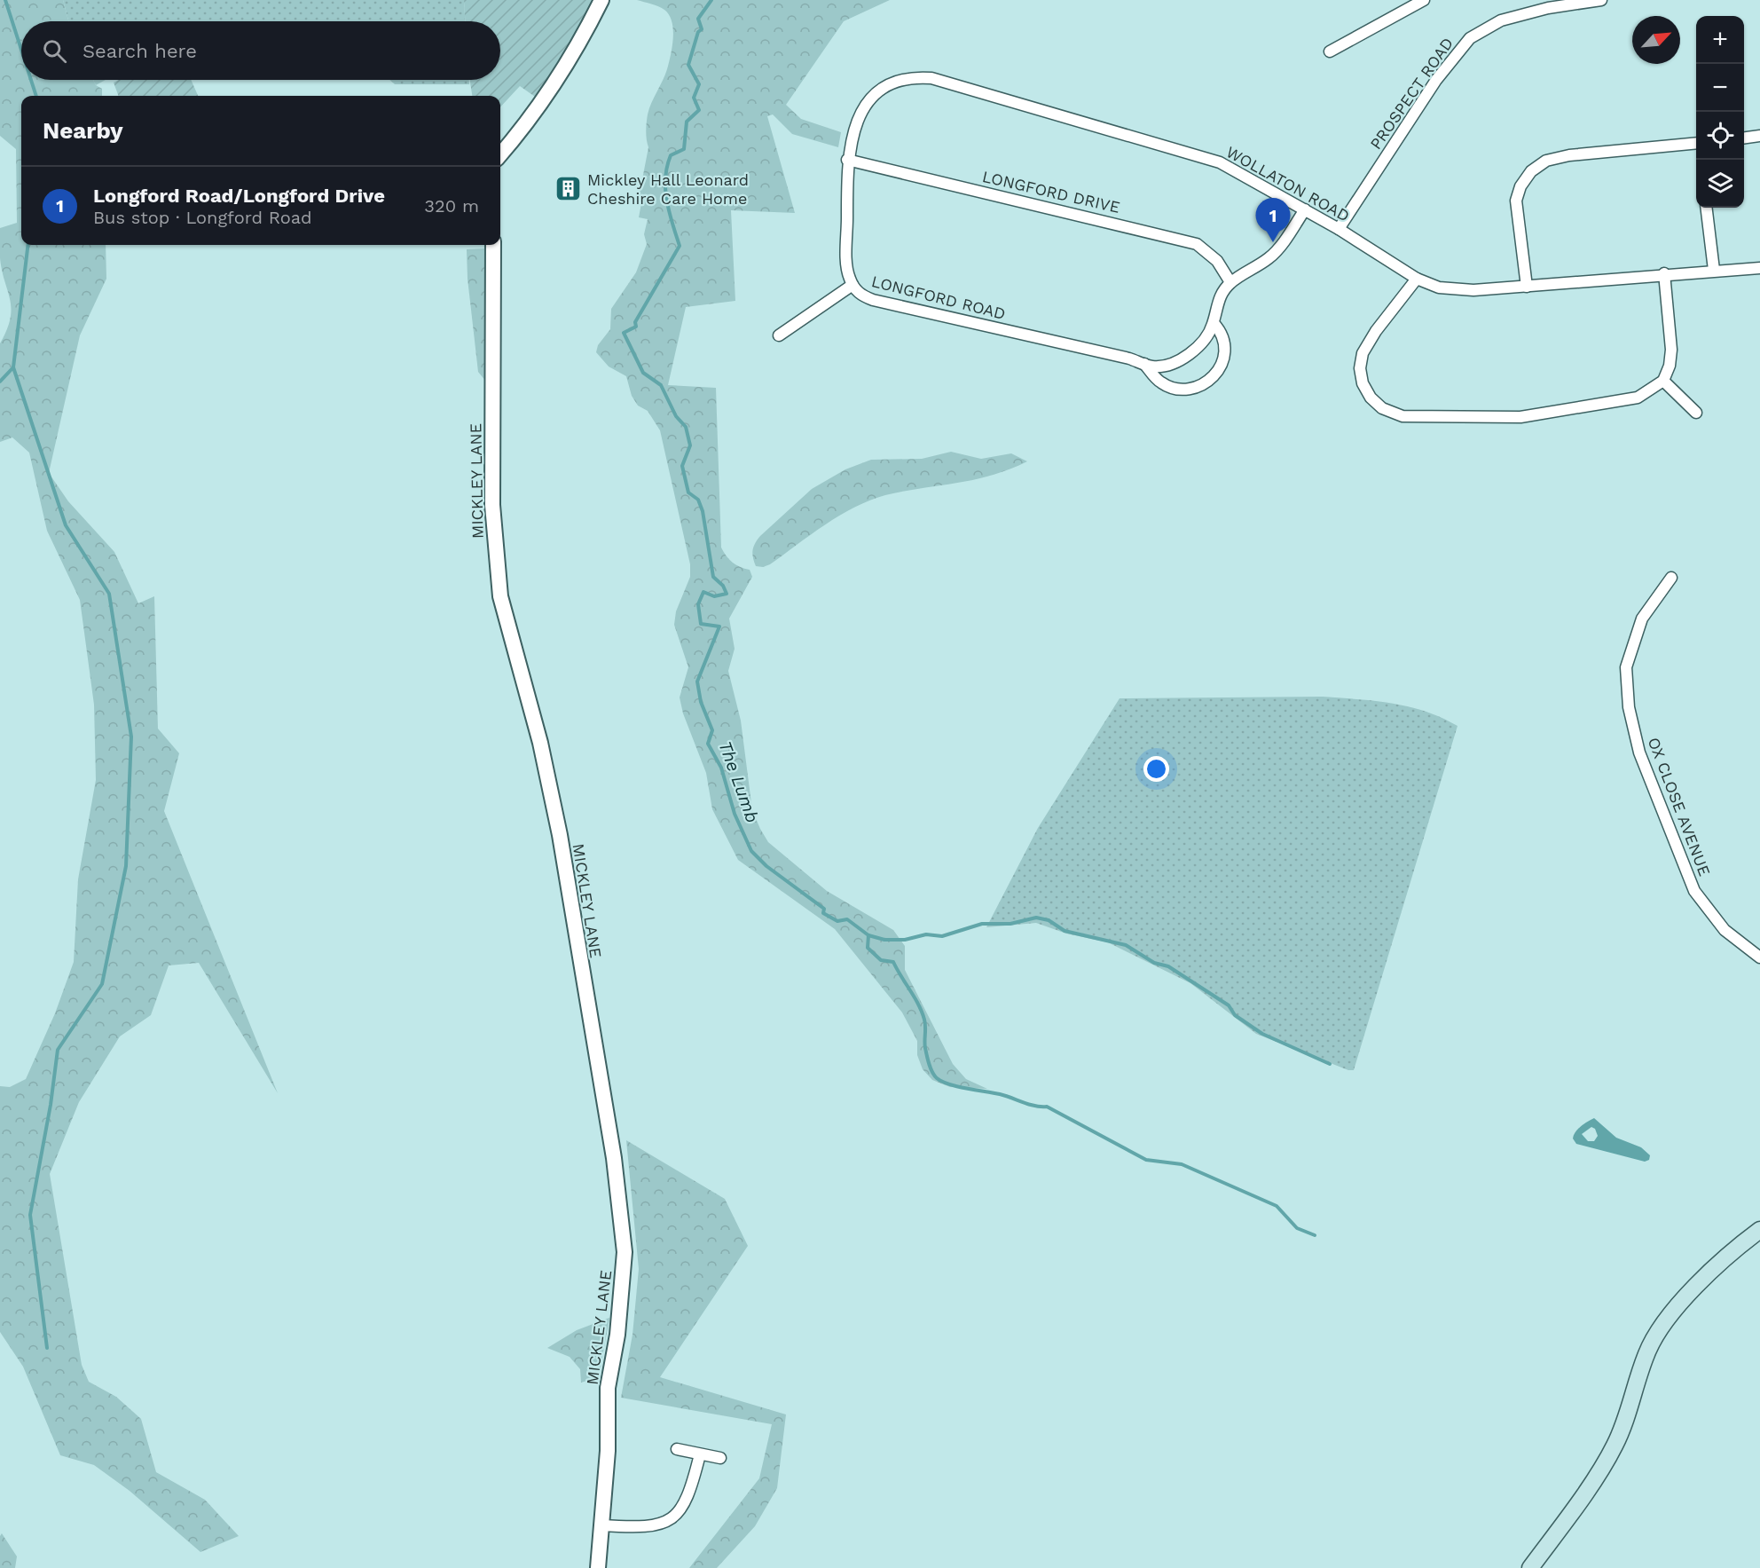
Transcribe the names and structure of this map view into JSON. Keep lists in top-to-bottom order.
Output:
{
  "streets": {
    "street": [
      "PROSPECT ROAD",
      "WOLLATON ROAD",
      "LONGFORD DRIVE",
      "LONGFORD ROAD",
      "MICKLEY LANE",
      "OX CLOSE AVENUE"
    ]
  },
  "crossings": [
    ["PROSPECT ROAD", "WOLLATON ROAD"],
    ["WOLLATON ROAD", "LONGFORD DRIVE"],
    ["WOLLATON ROAD", "LONGFORD ROAD"],
    ["LONGFORD DRIVE", "LONGFORD ROAD"]
  ],
  "water": ["The Lumb"],
  "places": {
    "building": ["Mickley Hall Leonard Cheshire Care Home"]
  },
  "north": "top right",
  "page": {
    "map_buttons": ["+", "−"],
    "search": "Search here",
    "heading": "Nearby",
    "list": [
      {
        "mark": "1",
        "name": "Longford Road/Longford Drive",
        "note": "Bus stop · Longford Road",
        "value": "320 m"
      }
    ],
    "pins": "1"
  }
}
